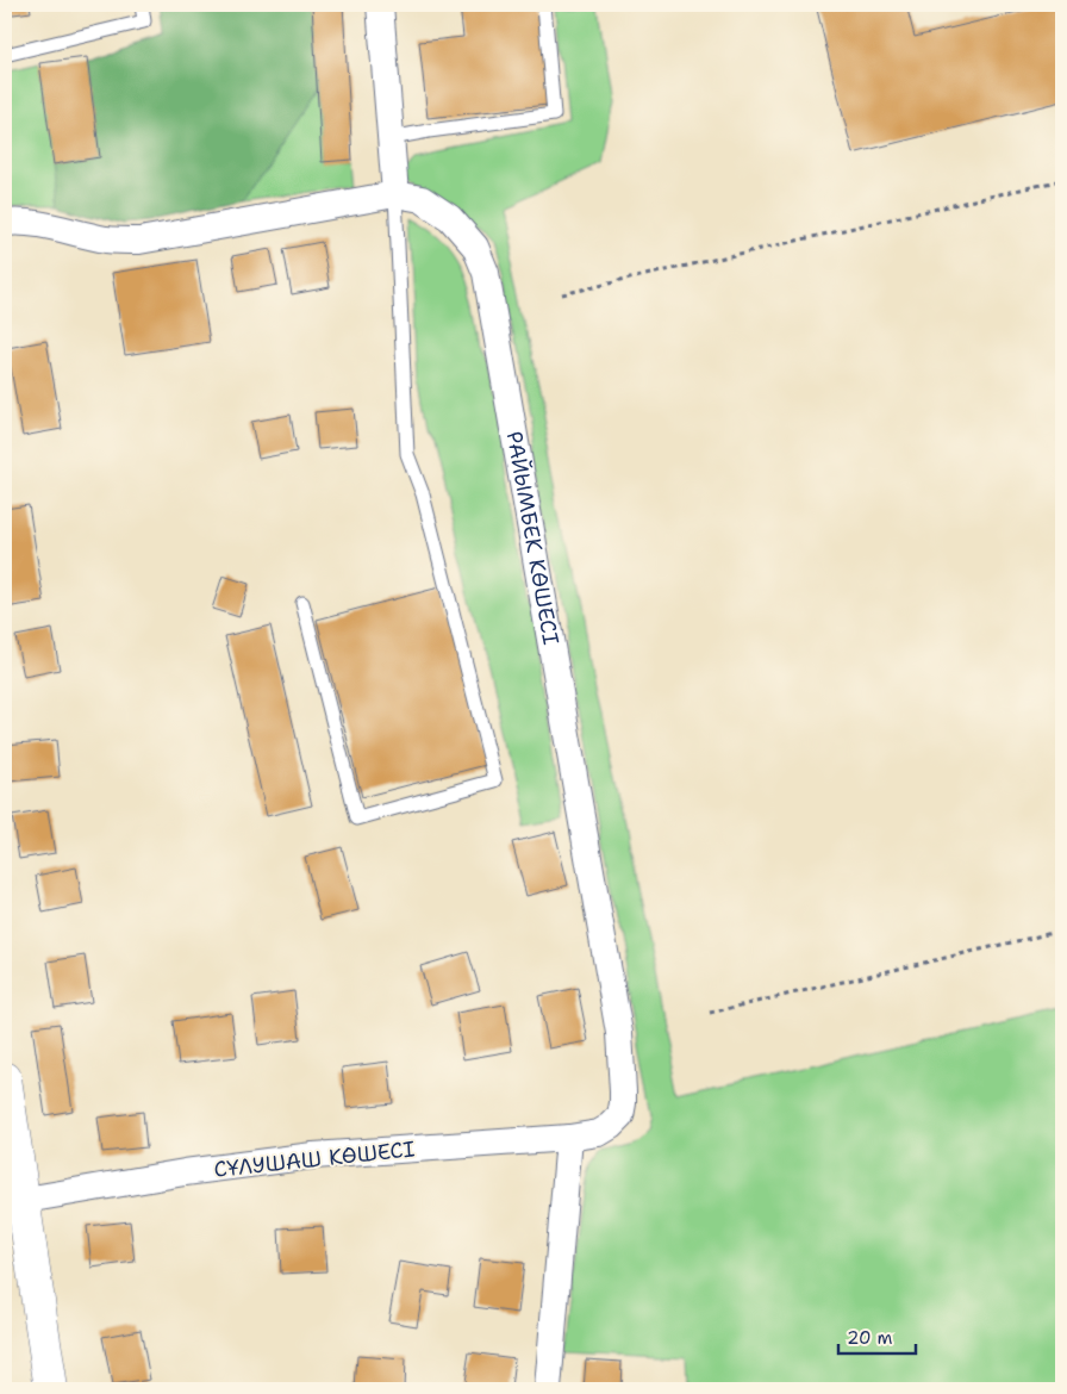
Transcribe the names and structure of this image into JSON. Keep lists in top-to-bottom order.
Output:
{
  "streets": {
    "street": ["РАЙЫМБЕК КӨШЕСІ", "СҰЛУШАШ КӨШЕСІ"]
  },
  "crossings": [
    ["РАЙЫМБЕК КӨШЕСІ", "СҰЛУШАШ КӨШЕСІ"]
  ],
  "scale_bar": "20 m"
}
